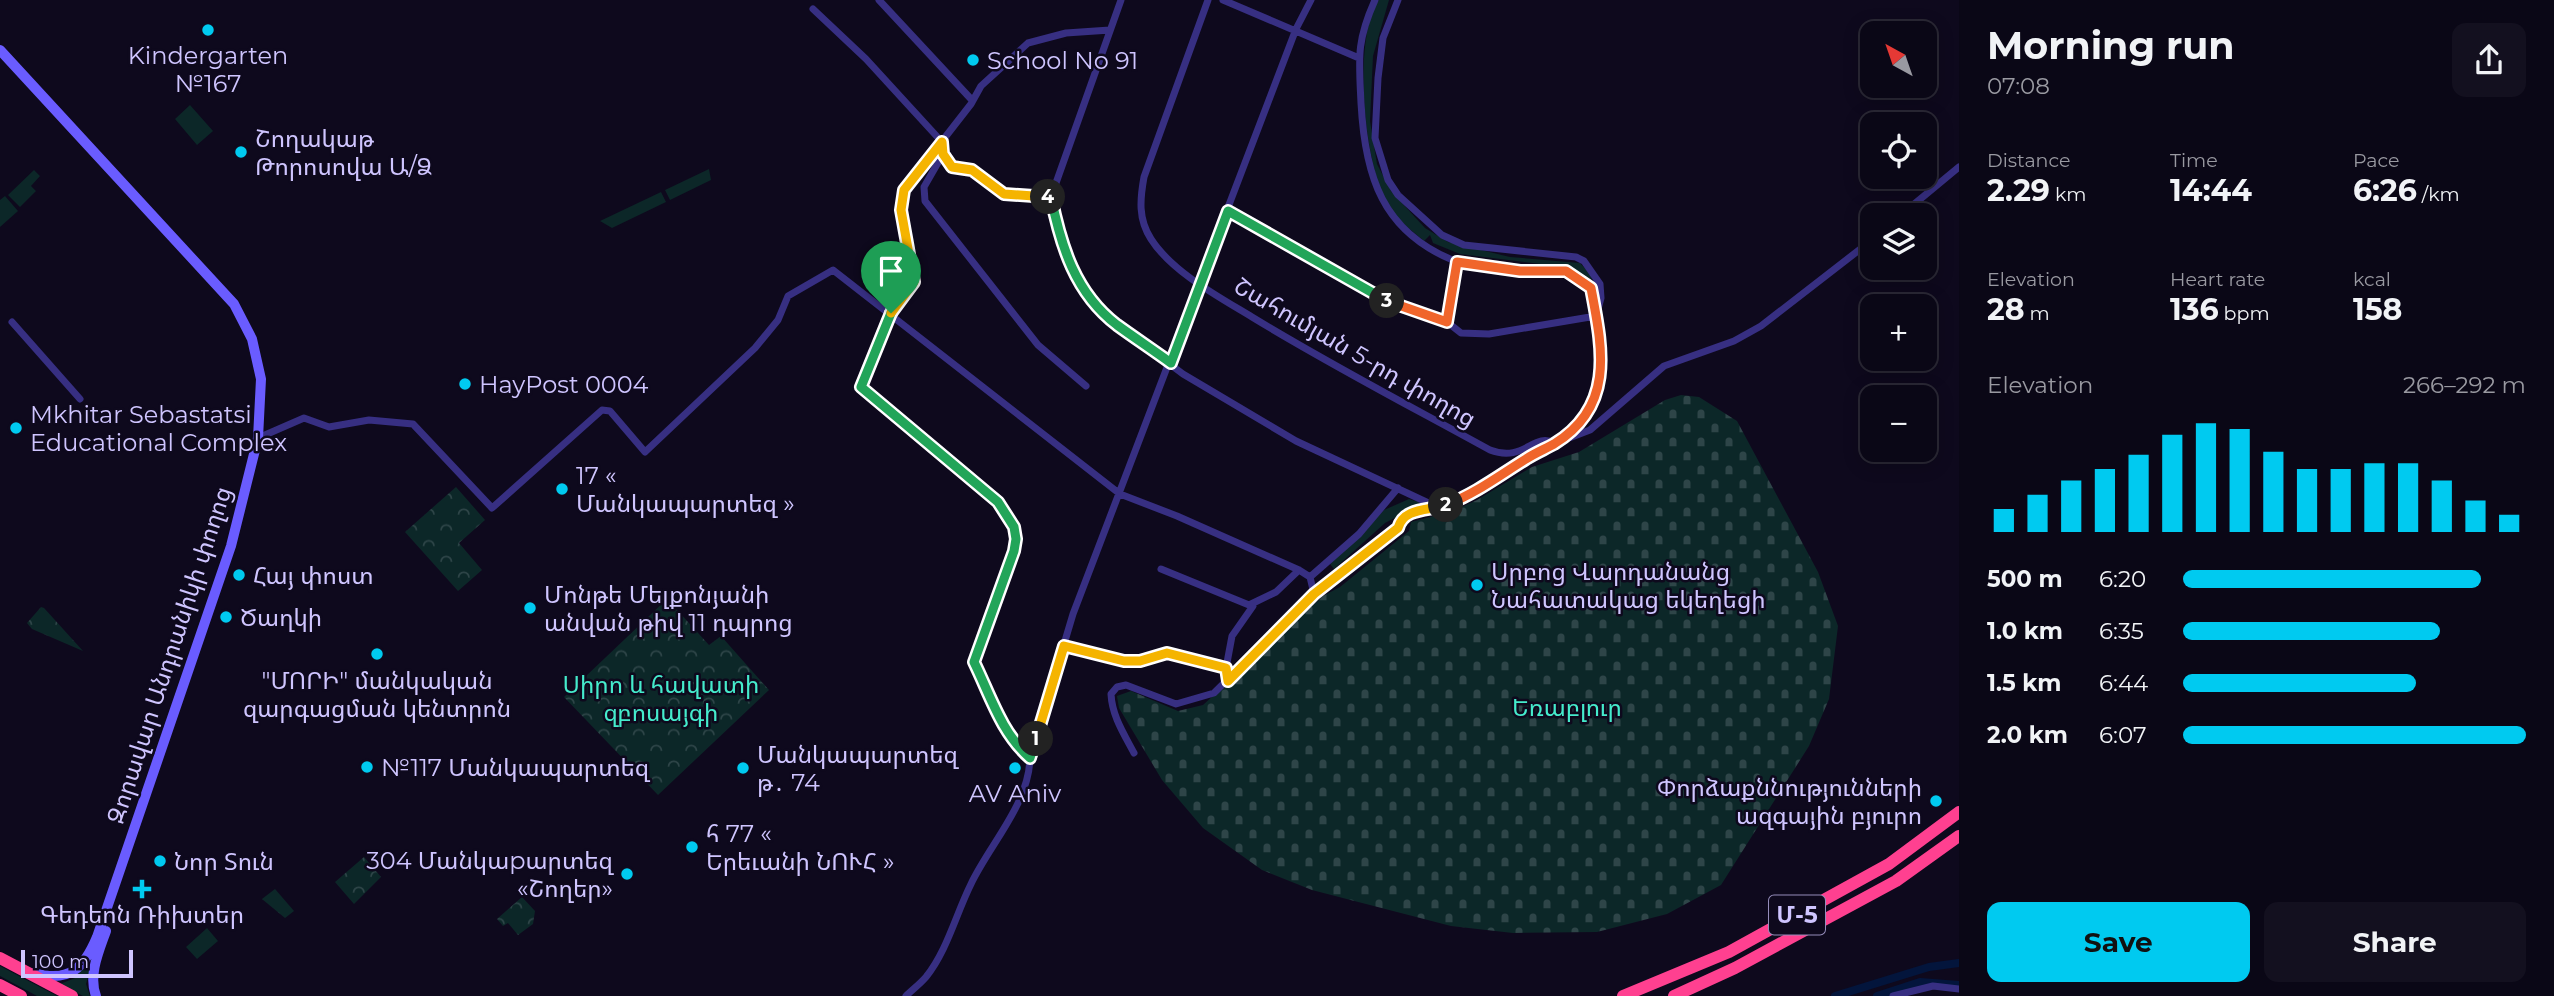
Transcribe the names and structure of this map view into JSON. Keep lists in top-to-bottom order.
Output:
{
  "streets": {
    "highway": ["Մ-5"],
    "main road": ["Զորավար Անդրանիկի փողոց"],
    "street": ["Շահումյան 5-րդ փողոց"]
  },
  "parks": ["Սիրո և հավատի զբոսայգի", "Եռաբլուր"],
  "places": {
    "other": [
      "Kindergarten №167",
      "School No 91",
      "Շողակաթ Թորոսովա Ա/Ձ",
      "HayPost 0004",
      "Mkhitar Sebastatsi Educational Complex",
      "17 « Մանկապարտեզ »",
      "Հայ փոստ",
      "Սրբոց Վարդանանց Նահատակաց եկեղեցի",
      "Մոնթե Մելքոնյանի անվան թիվ 11 դպրոց",
      "Ծաղկի",
      "\"ՄՈՐԻ\" մանկական զարգացման կենտրոն",
      "№117 Մանկապարտեզ",
      "Մանկապարտեզ թ․ 74",
      "AV Aniv",
      "Փորձաքննությունների ազգային բյուրո",
      "հ 77 « Երեւանի ՆՈՒՀ »",
      "Նոր Տուն",
      "304 Մանկաpարտեզ «Շողեր»"
    ],
    "health": ["Գեդեոն Ռիխտեր"]
  },
  "scale_bar": "100 m",
  "north": "top left",
  "page": {
    "heading": ["Morning run", "07:08"],
    "map_buttons": ["+", "−"],
    "stats": [
      ["Distance", "2.29 km"],
      ["Time", "14:44"],
      ["Pace", "6:26 /km"],
      ["Elevation", "28 m"],
      ["Heart rate", "136 bpm"],
      ["kcal", "158"]
    ],
    "pins": [
      "4",
      "3",
      "2",
      "1"
    ],
    "chart": ["Elevation", "266–292 m"],
    "list": [
      {
        "name": "500 m",
        "note": "6:20"
      },
      {
        "name": "1.0 km",
        "note": "6:35"
      },
      {
        "name": "1.5 km",
        "note": "6:44"
      },
      {
        "name": "2.0 km",
        "note": "6:07"
      }
    ],
    "buttons": ["Save", "Share"],
    "scale": "100 m"
  }
}
